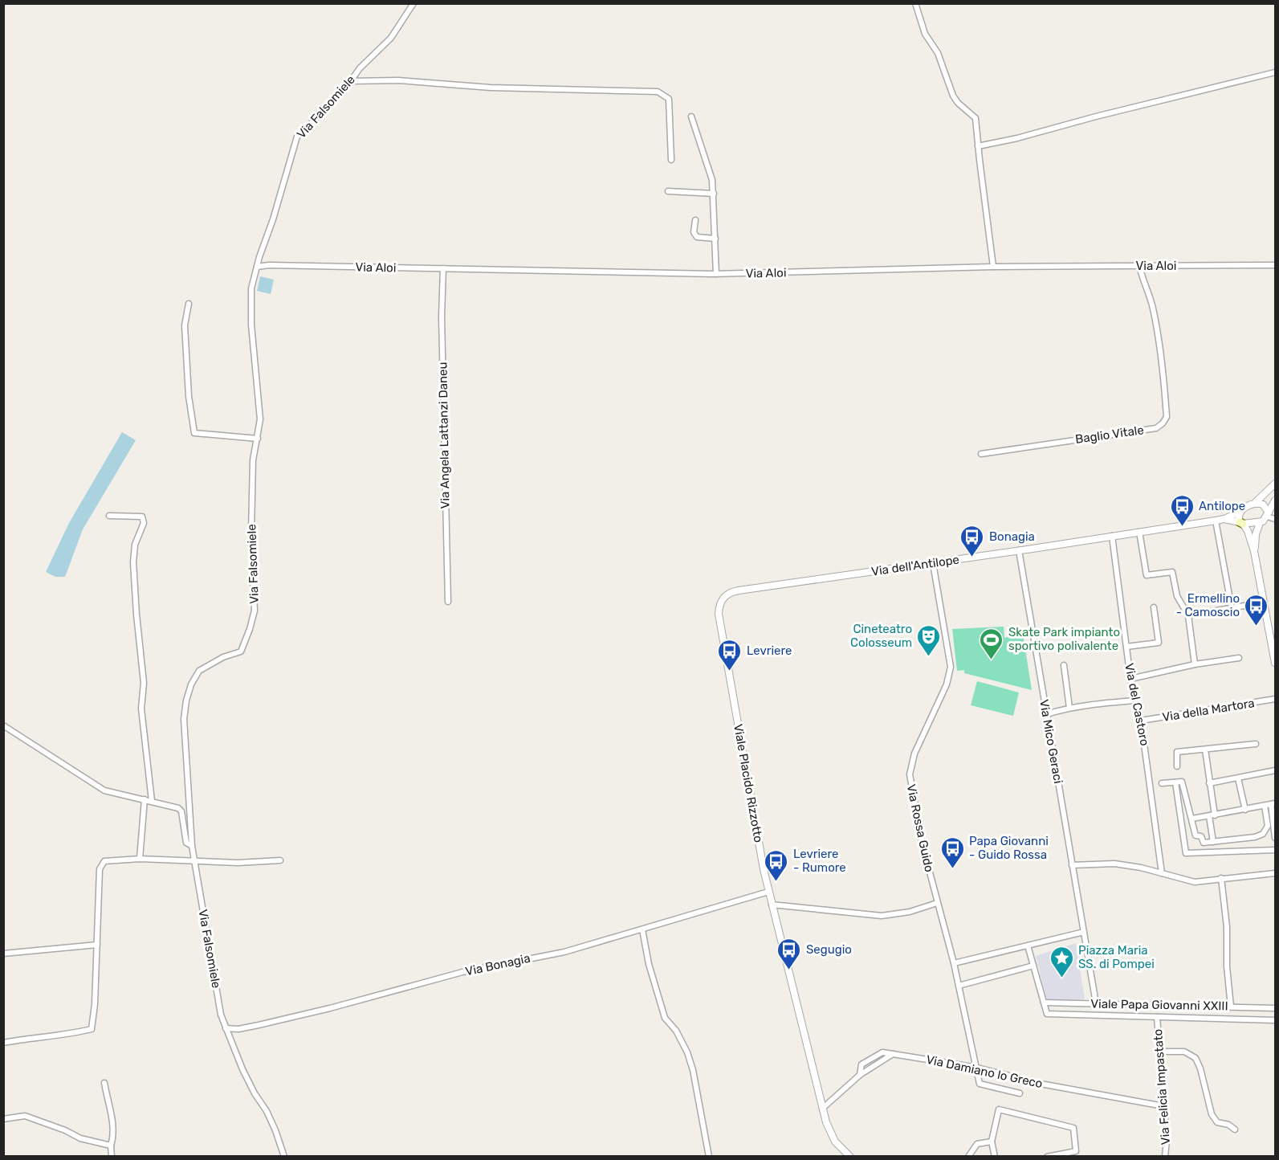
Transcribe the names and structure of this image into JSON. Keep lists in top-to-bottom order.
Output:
{
  "streets": {
    "street": [
      "Via Falsomiele",
      "Via Aloi",
      "Baglio Vitale",
      "Via Angela Lattanzi Daneu",
      "Via dell'Antilope",
      "Via del Castoro",
      "Via della Martora",
      "Via Mico Geraci",
      "Viale Placido Rizzotto",
      "Via Rossa Guido",
      "Via Bonagia",
      "Viale Papa Giovanni XXIII",
      "Via Damiano lo Greco",
      "Via Felicia Impastato"
    ]
  },
  "crossings": [
    ["Via Falsomiele", "Via Aloi"],
    ["Via Falsomiele", "Via Bonagia"],
    ["Via Aloi", "Baglio Vitale"],
    ["Via Aloi", "Via Angela Lattanzi Daneu"],
    ["Via dell'Antilope", "Via del Castoro"],
    ["Via dell'Antilope", "Via Mico Geraci"],
    ["Via dell'Antilope", "Viale Placido Rizzotto"],
    ["Via dell'Antilope", "Via Rossa Guido"],
    ["Via del Castoro", "Via della Martora"],
    ["Via Mico Geraci", "Viale Papa Giovanni XXIII"],
    ["Viale Placido Rizzotto", "Via Bonagia"],
    ["Via Rossa Guido", "Via Damiano lo Greco"],
    ["Viale Papa Giovanni XXIII", "Via Felicia Impastato"],
    ["Via Damiano lo Greco", "Via Felicia Impastato"]
  ],
  "places": {
    "bus stop": [
      "Antilope",
      "Bonagia",
      "Ermellino - Camoscio",
      "Levriere",
      "Papa Giovanni - Guido Rossa",
      "Levriere - Rumore",
      "Segugio"
    ],
    "theatre": ["Cineteatro Colosseum"],
    "sports": ["Skate Park impianto sportivo polivalente"],
    "place": ["Piazza Maria SS. di Pompei"]
  }
}
